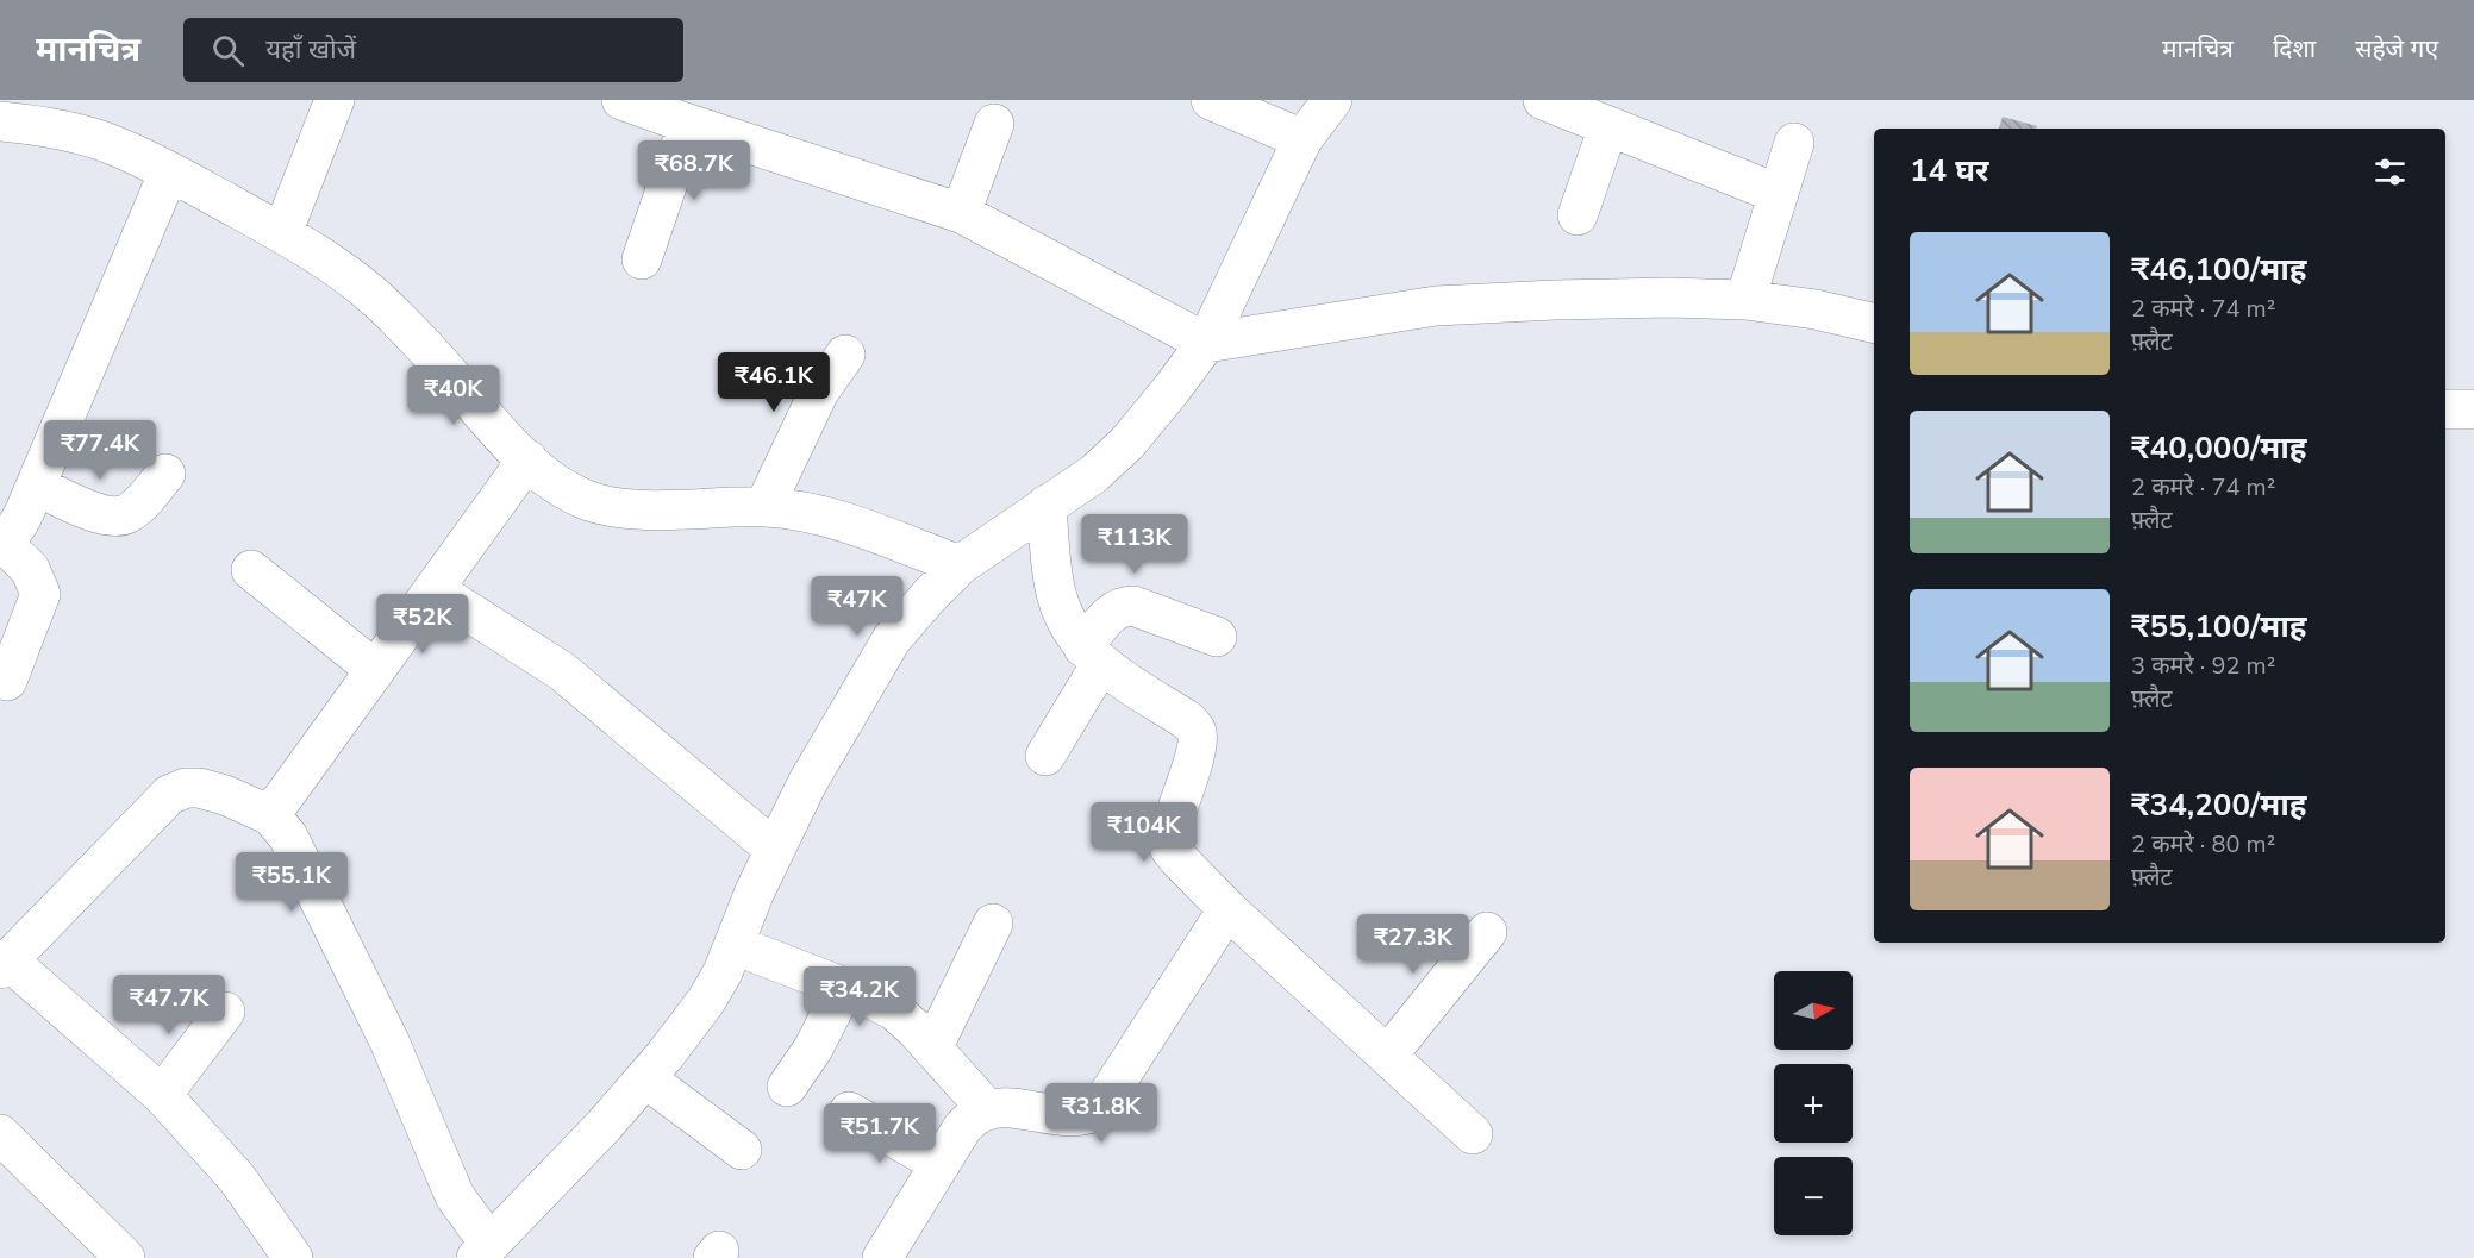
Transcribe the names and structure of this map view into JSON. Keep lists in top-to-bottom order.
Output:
{
  "north": "right",
  "page": {
    "header": "मानचित्र",
    "search": "यहाँ खोजें",
    "nav": ["मानचित्र", "दिशा", "सहेजे गए"],
    "heading": "14 घर",
    "price": [
      "₹68.7K",
      "₹46.1K",
      "₹40K",
      "₹77.4K",
      "₹113K",
      "₹47K",
      "₹52K",
      "₹104K",
      "₹55.1K",
      "₹27.3K",
      "₹34.2K",
      "₹47.7K",
      "₹31.8K",
      "₹51.7K"
    ],
    "list": [
      {
        "name": "₹46,100/माह",
        "note": "2 कमरे · 74 m² · फ़्लैट"
      },
      {
        "name": "₹40,000/माह",
        "note": "2 कमरे · 74 m² · फ़्लैट"
      },
      {
        "name": "₹55,100/माह",
        "note": "3 कमरे · 92 m² · फ़्लैट"
      },
      {
        "name": "₹34,200/माह",
        "note": "2 कमरे · 80 m² · फ़्लैट"
      }
    ],
    "map_buttons": ["+", "−"]
  }
}
